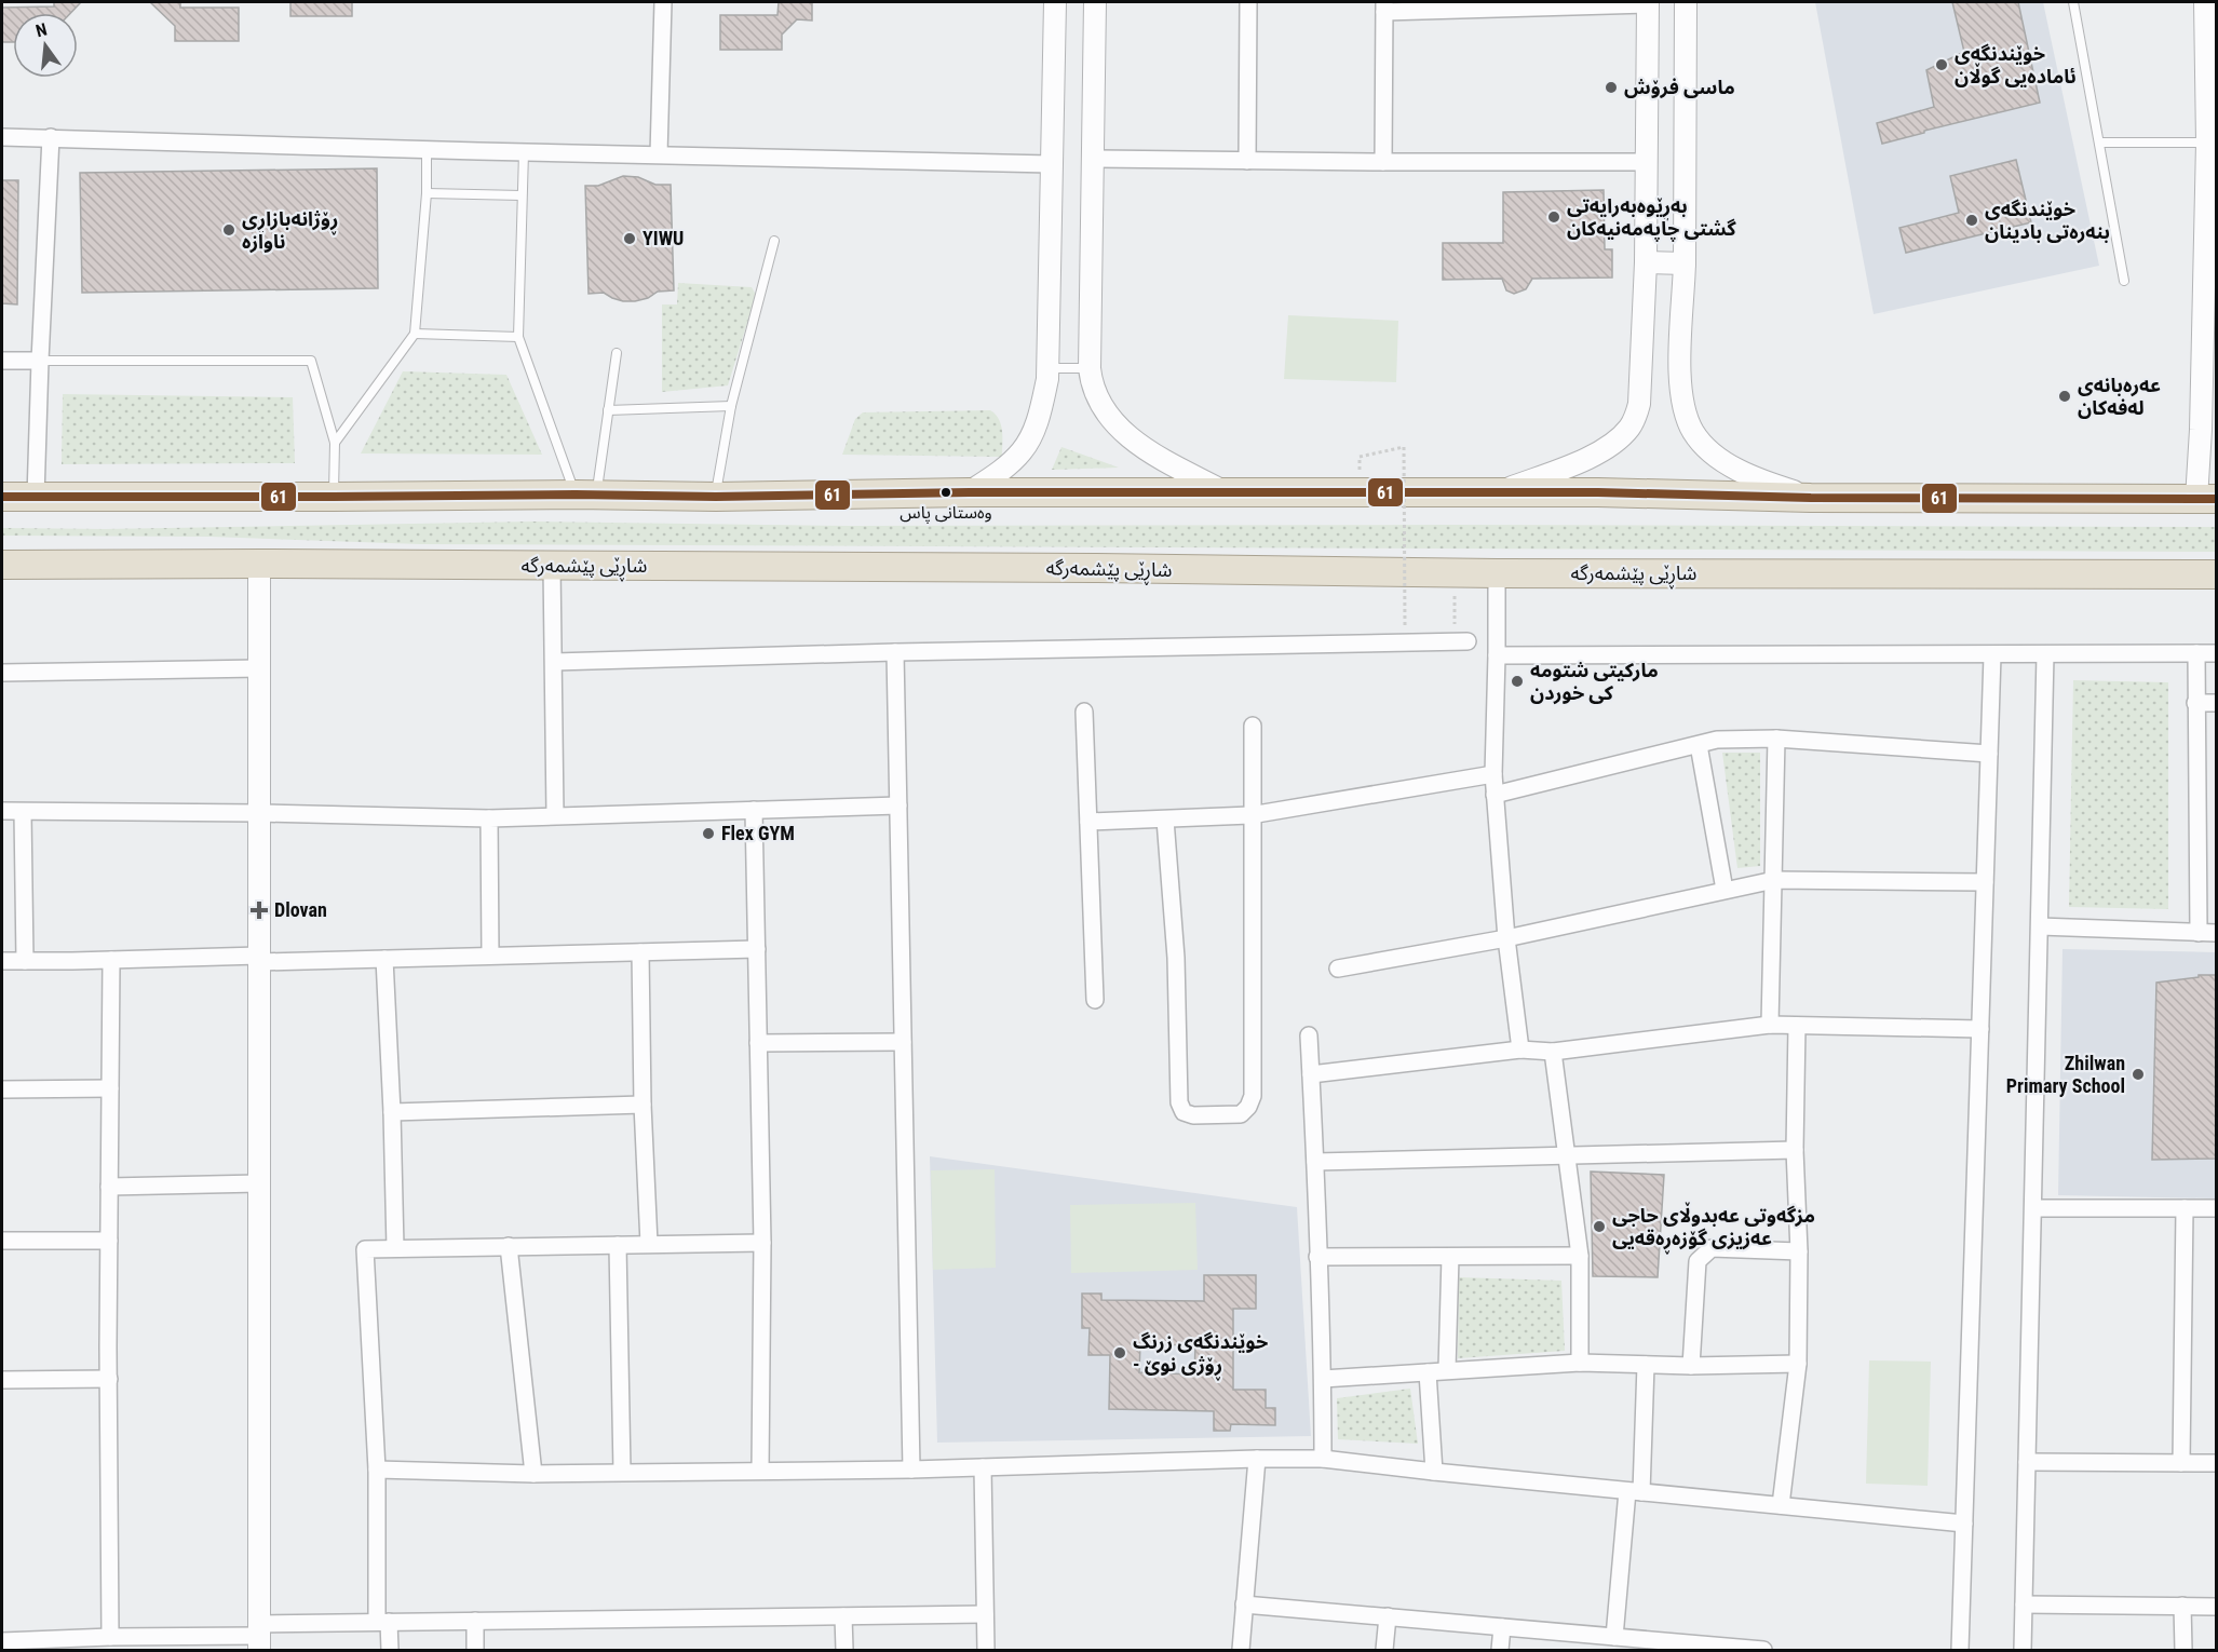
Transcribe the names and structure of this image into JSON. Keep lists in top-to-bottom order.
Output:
{
  "streets": {
    "highway": ["شاڕێی پێشمەرگە"]
  },
  "places": {
    "other": [
      "خوێندنگەی ئامادەیی گوڵان",
      "ماسی فرۆش",
      "بەڕێوەبەرایەتی گشتی چاپەمەنیەکان",
      "خوێندنگەی بنەرەتی بادینان",
      "ڕۆژانەبازاڕی ناوازە",
      "YIWU",
      "عەرەبانەی لەفەکان",
      "وەستانی پاس",
      "مارکیتی شتومه کی خوردن",
      "Flex GYM",
      "Zhilwan Primary School",
      "مزگەوتی عەبدوڵای حاجی عەزیزی گۆزەڕەقەیی",
      "خوێندنگەی زرنگ - ڕۆژی نوێ"
    ],
    "health": ["Dlovan"]
  },
  "lines": ["transit line 61"],
  "north": "top"
}
